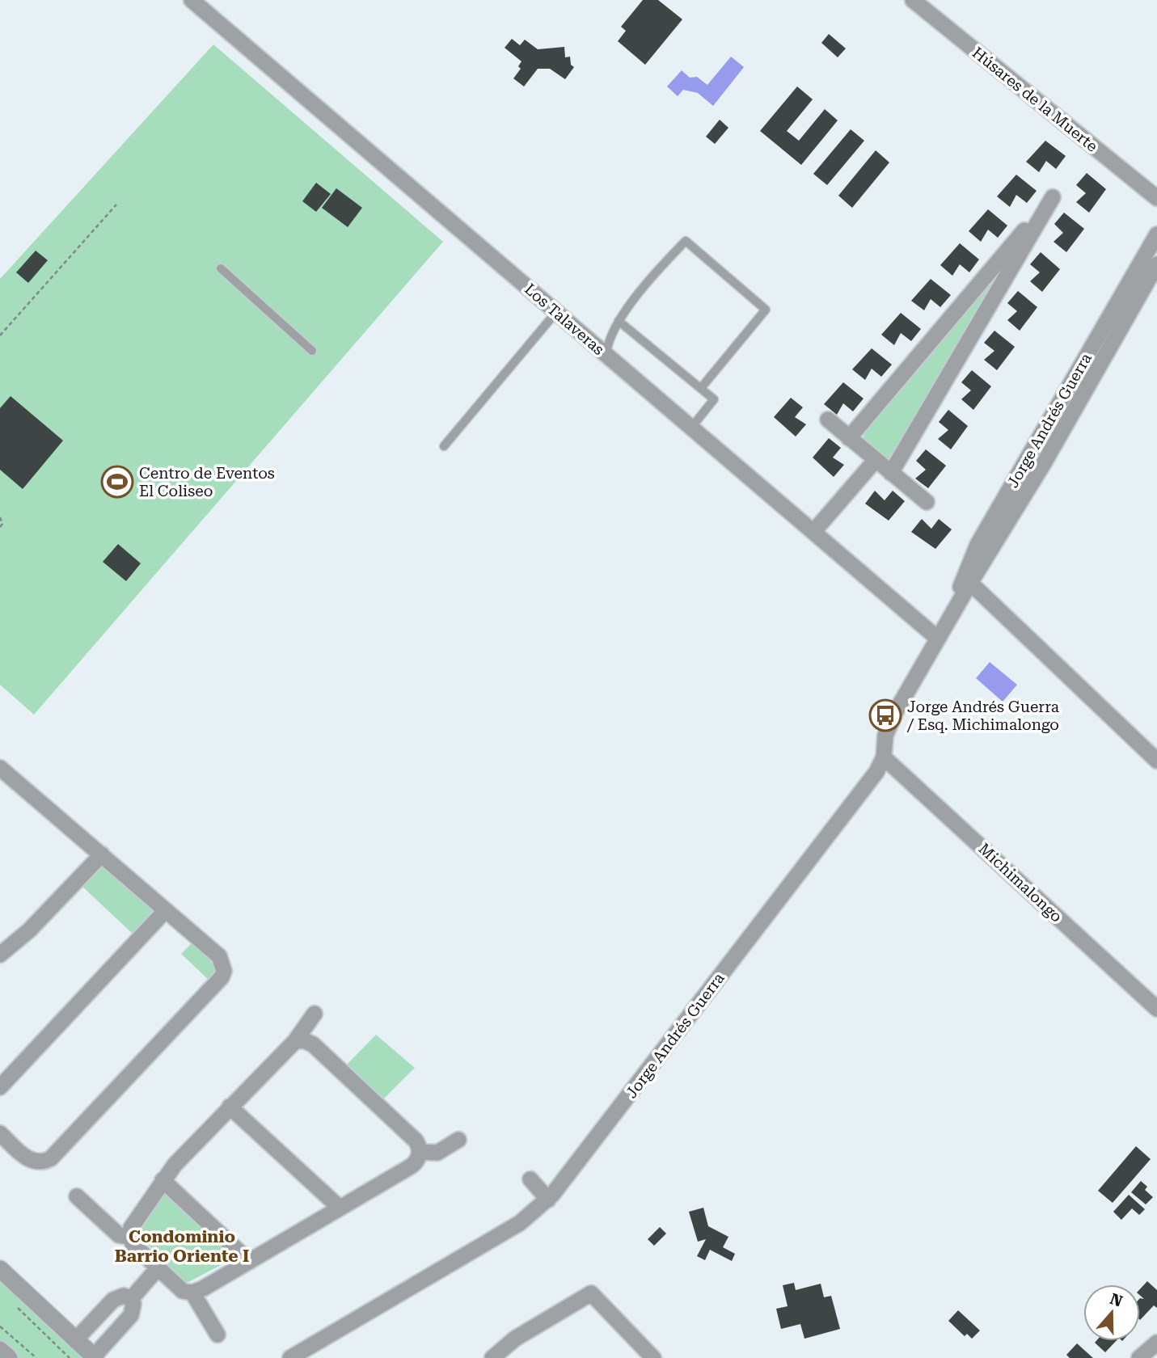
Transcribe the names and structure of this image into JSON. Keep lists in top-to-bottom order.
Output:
{
  "streets": {
    "street": [
      "Húsares de la Muerte",
      "Los Talaveras",
      "Jorge Andrés Guerra",
      "Michimalongo"
    ]
  },
  "crossings": [
    ["Los Talaveras", "Jorge Andrés Guerra"],
    ["Jorge Andrés Guerra", "Michimalongo"]
  ],
  "districts": ["Condominio Barrio Oriente I"],
  "places": {
    "sports": ["Centro de Eventos El Coliseo"],
    "bus stop": ["Jorge Andrés Guerra / Esq. Michimalongo"]
  },
  "north": "top"
}
